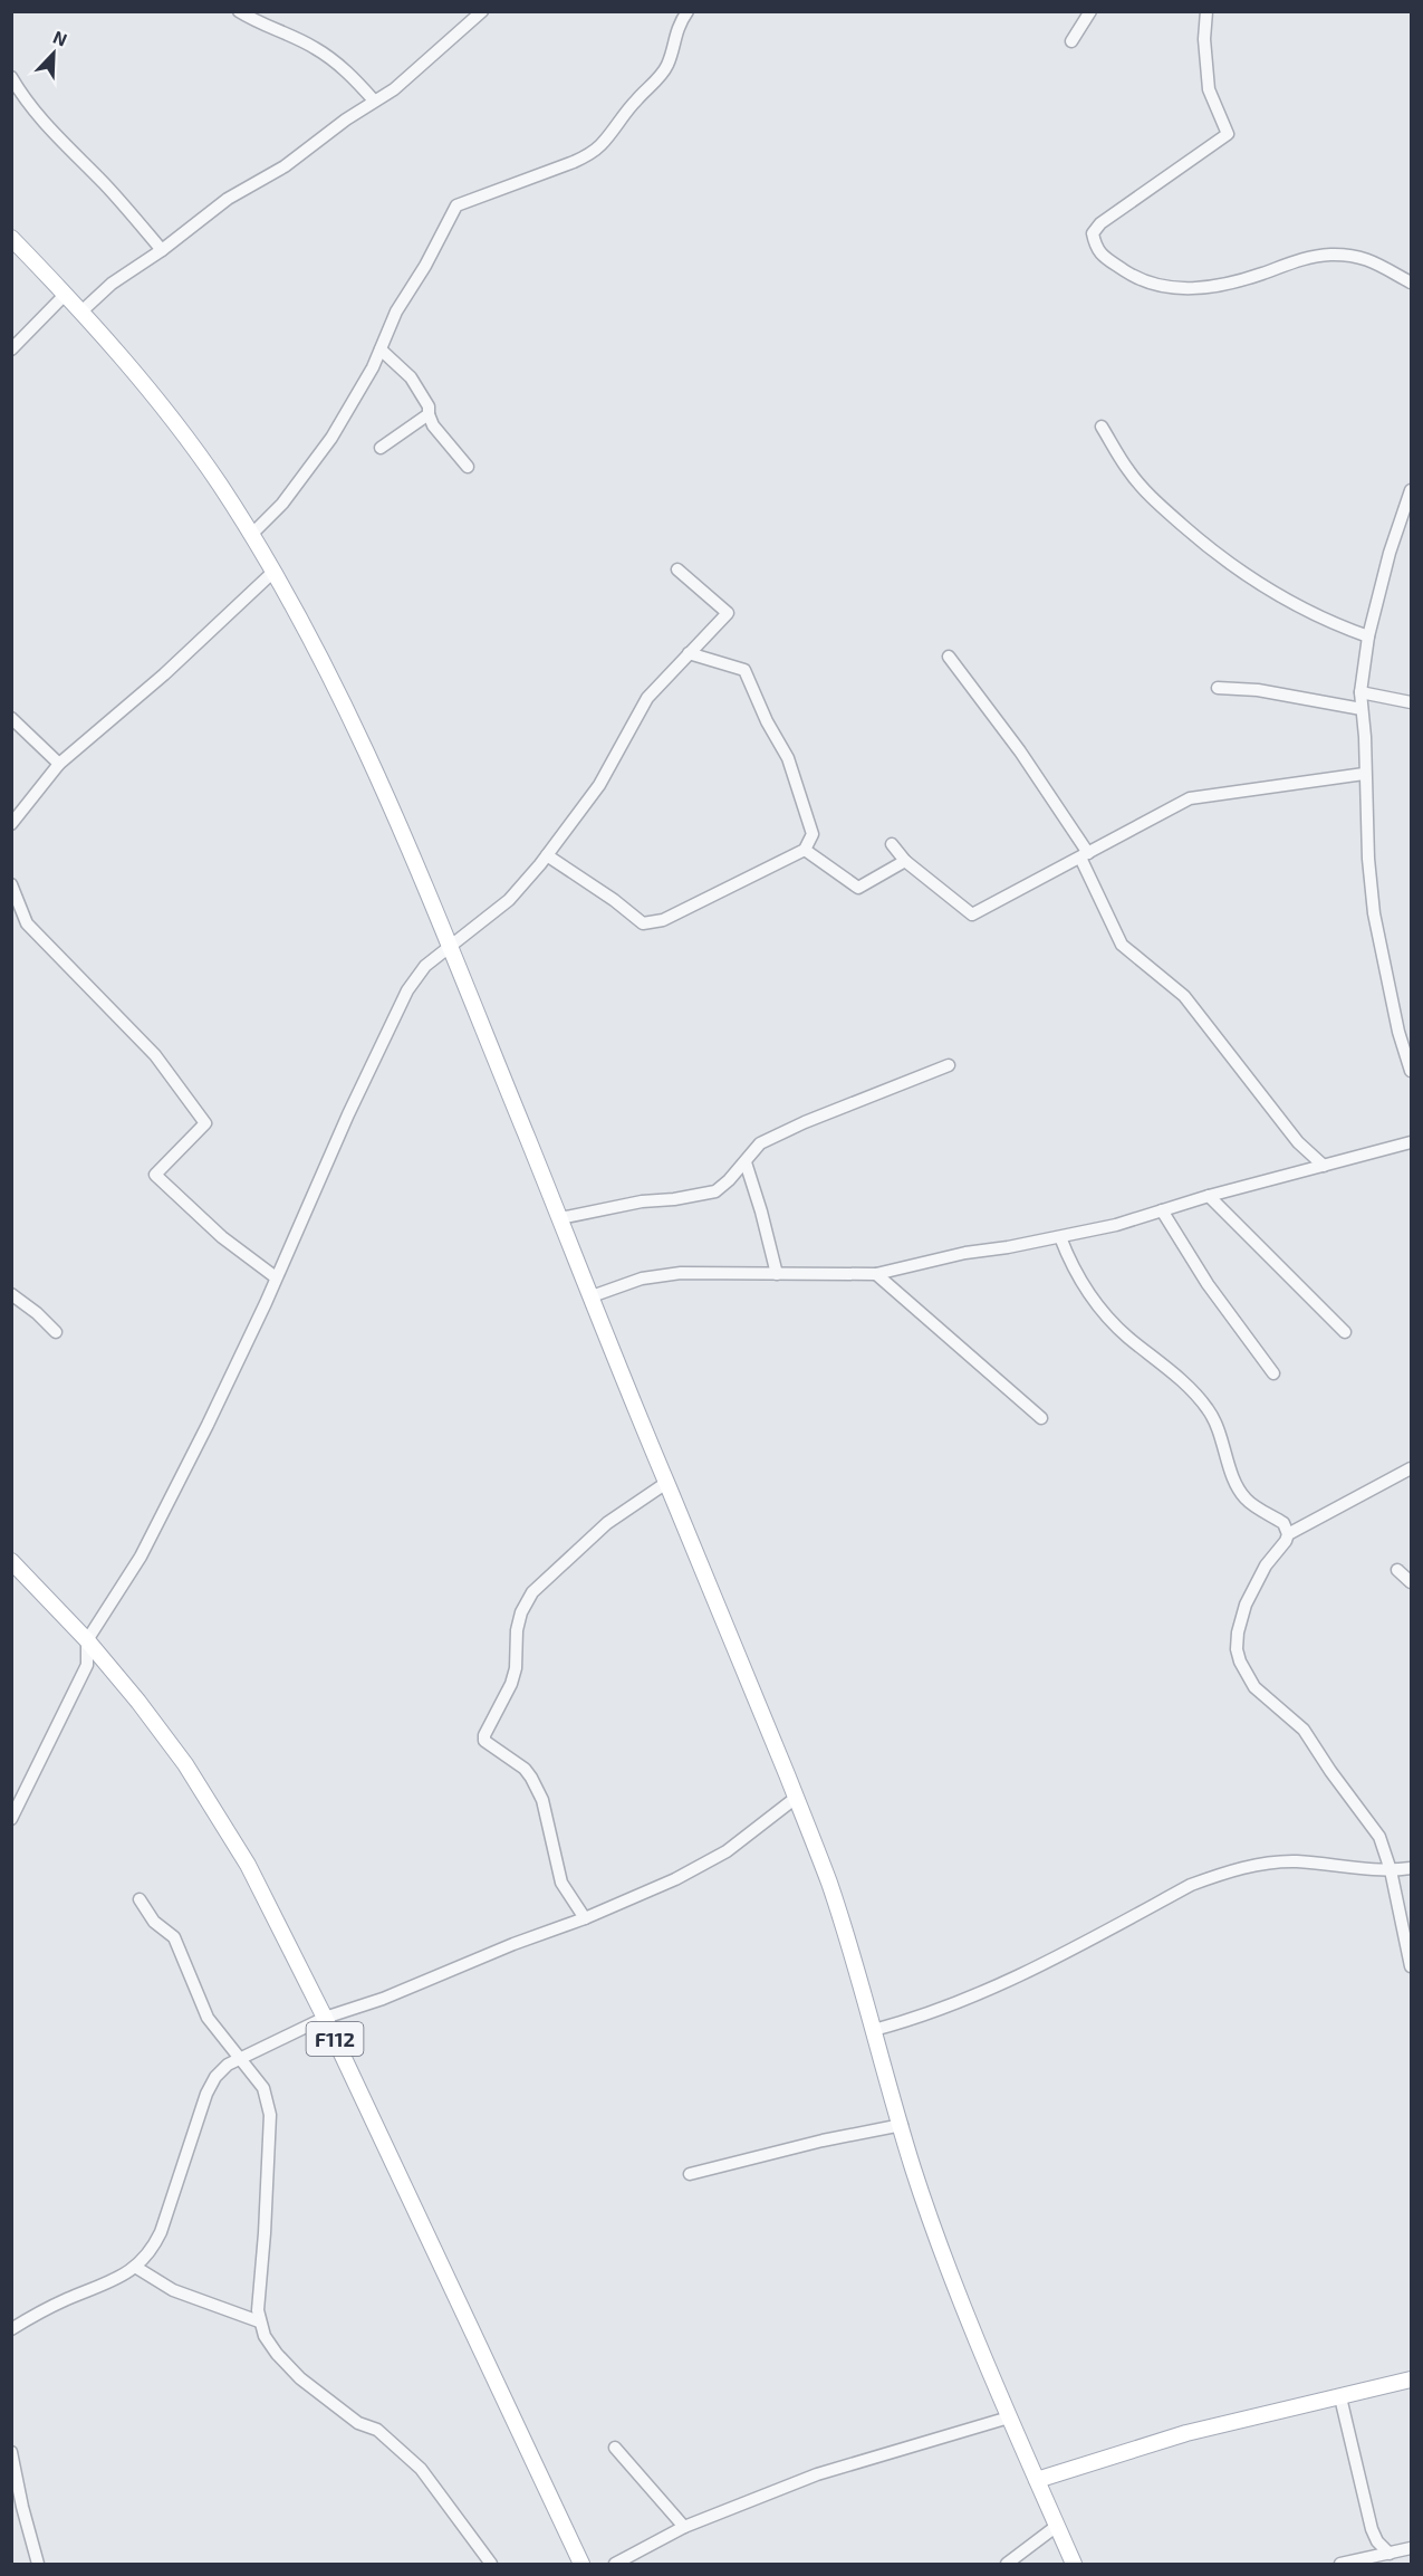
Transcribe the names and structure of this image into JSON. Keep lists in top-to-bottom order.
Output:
{
  "streets": {
    "main road": ["F112"]
  },
  "north": "top right"
}
